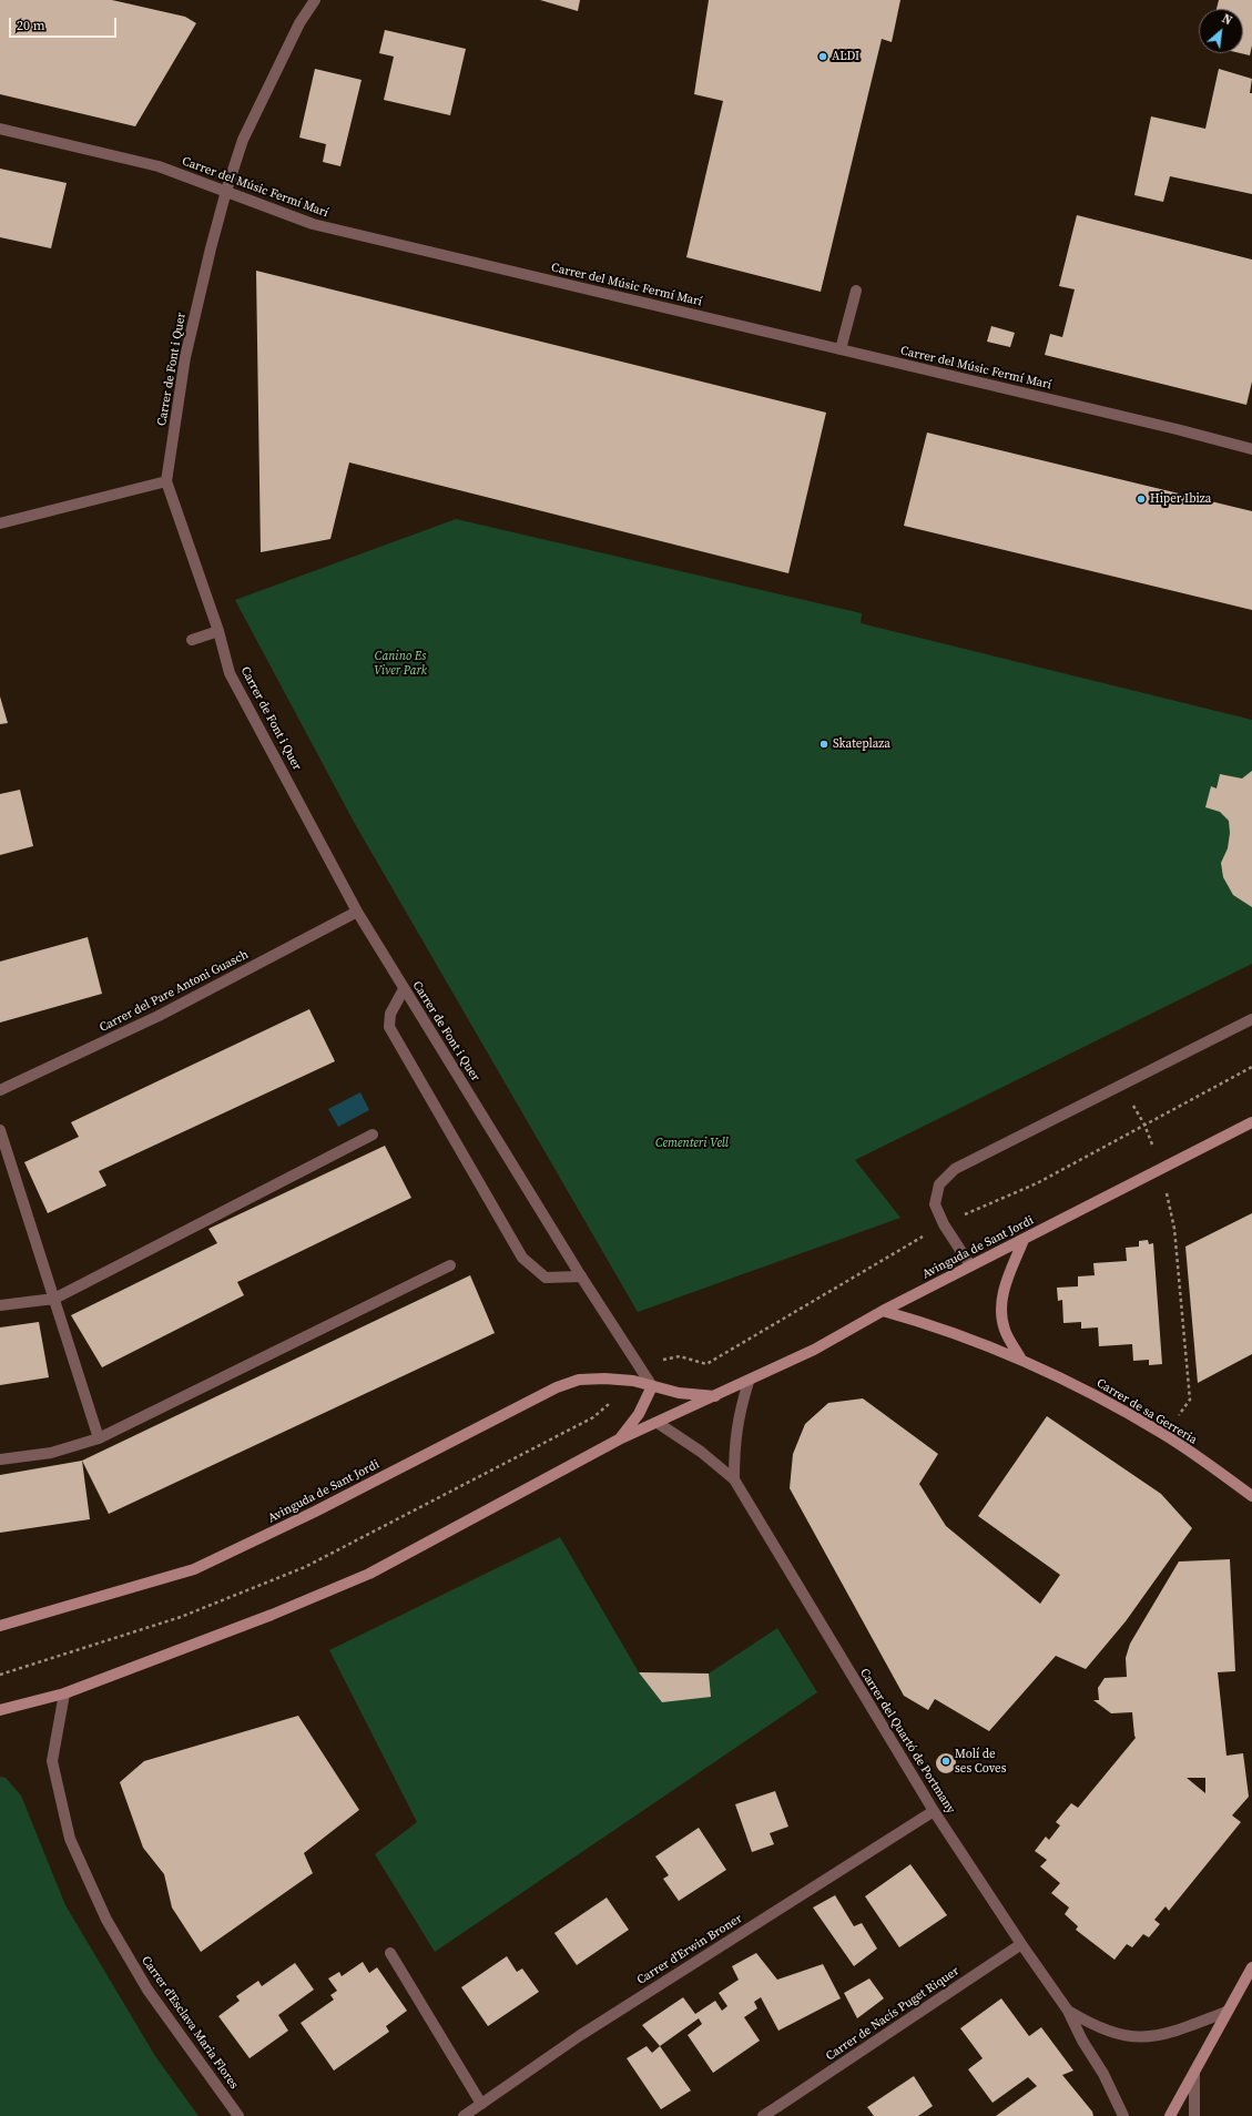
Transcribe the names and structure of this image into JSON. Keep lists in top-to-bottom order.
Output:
{
  "streets": {
    "street": [
      "Carrer del Músic Fermí Marí",
      "Carrer de Font i Quer",
      "Carrer del Pare Antoni Guasch",
      "Avinguda de Sant Jordi",
      "Carrer de sa Gerreria",
      "Carrer del Quartó de Portmany",
      "Carrer d'Erwin Broner",
      "Carrer de Nacís Puget Riquer",
      "Carrer d'Esclava Maria Flores"
    ]
  },
  "crossings": [
    ["Carrer del Músic Fermí Marí", "Carrer de Font i Quer"],
    ["Carrer de Font i Quer", "Carrer del Pare Antoni Guasch"],
    ["Carrer de Font i Quer", "Avinguda de Sant Jordi"],
    ["Avinguda de Sant Jordi", "Carrer de sa Gerreria"],
    ["Avinguda de Sant Jordi", "Carrer del Quartó de Portmany"],
    ["Avinguda de Sant Jordi", "Carrer d'Esclava Maria Flores"],
    ["Carrer del Quartó de Portmany", "Carrer d'Erwin Broner"],
    ["Carrer del Quartó de Portmany", "Carrer de Nacís Puget Riquer"]
  ],
  "parks": ["Canino Es Viver Park", "Cementeri Vell"],
  "places": [
    "ALDI",
    "Hiper Ibiza",
    "Skateplaza",
    "Molí de ses Coves"
  ],
  "scale_bar": "20 m",
  "north": "top right"
}
